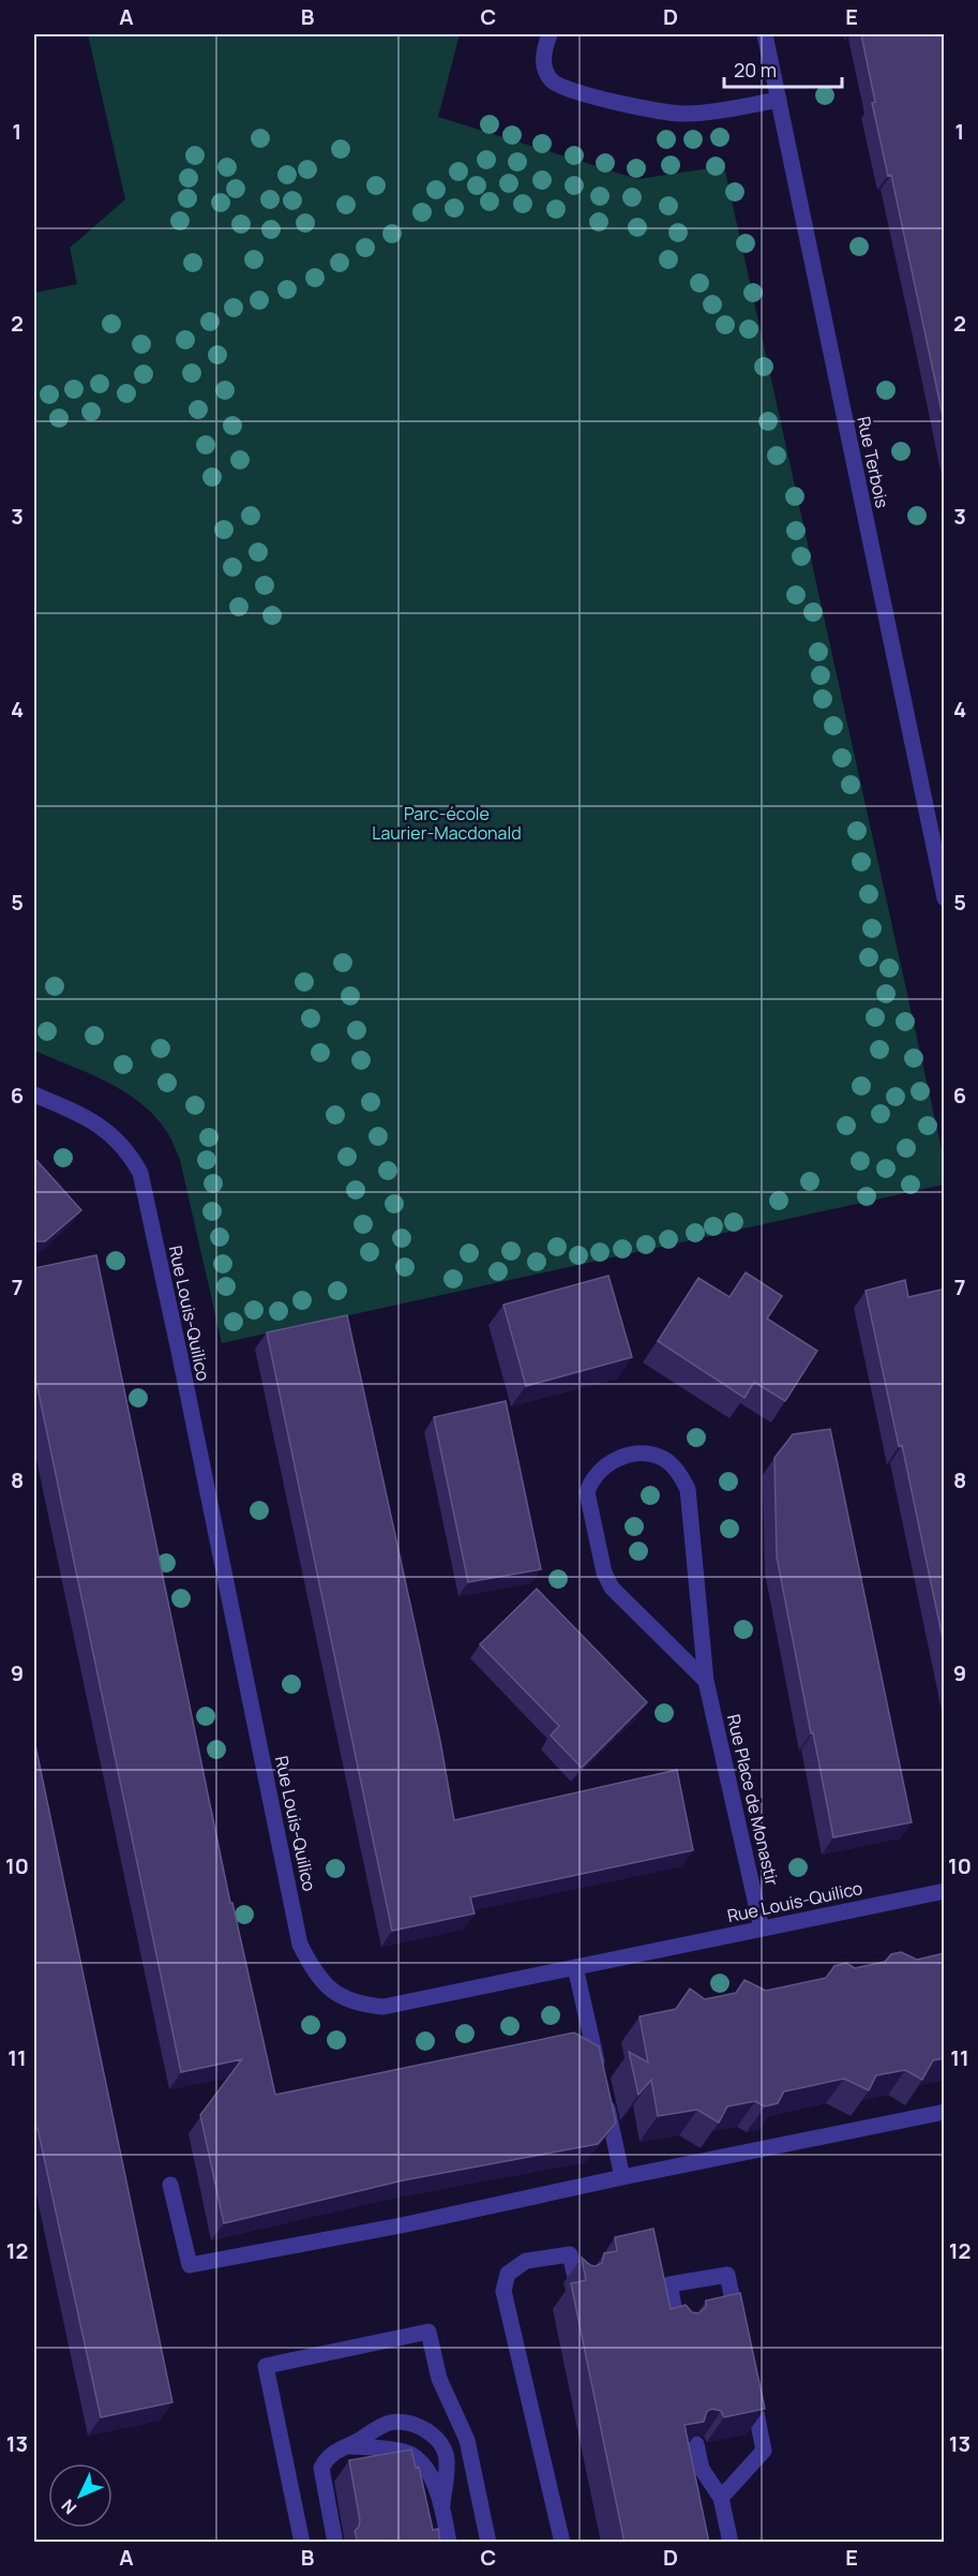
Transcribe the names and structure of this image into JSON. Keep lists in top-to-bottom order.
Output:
{
  "streets": {
    "street": ["Rue Terbois", "Rue Louis-Quilico", "Rue Place de Monastir"]
  },
  "crossings": [
    ["Rue Louis-Quilico", "Rue Place de Monastir"]
  ],
  "parks": ["Parc-école Laurier-Macdonald"],
  "scale_bar": "20 m",
  "north": "bottom left",
  "grid": {
    "columns": [
      "A",
      "B",
      "C",
      "D",
      "E"
    ],
    "rows": [
      "1",
      "2",
      "3",
      "4",
      "5",
      "6",
      "7",
      "8",
      "9",
      "10",
      "11",
      "12",
      "13"
    ]
  }
}
